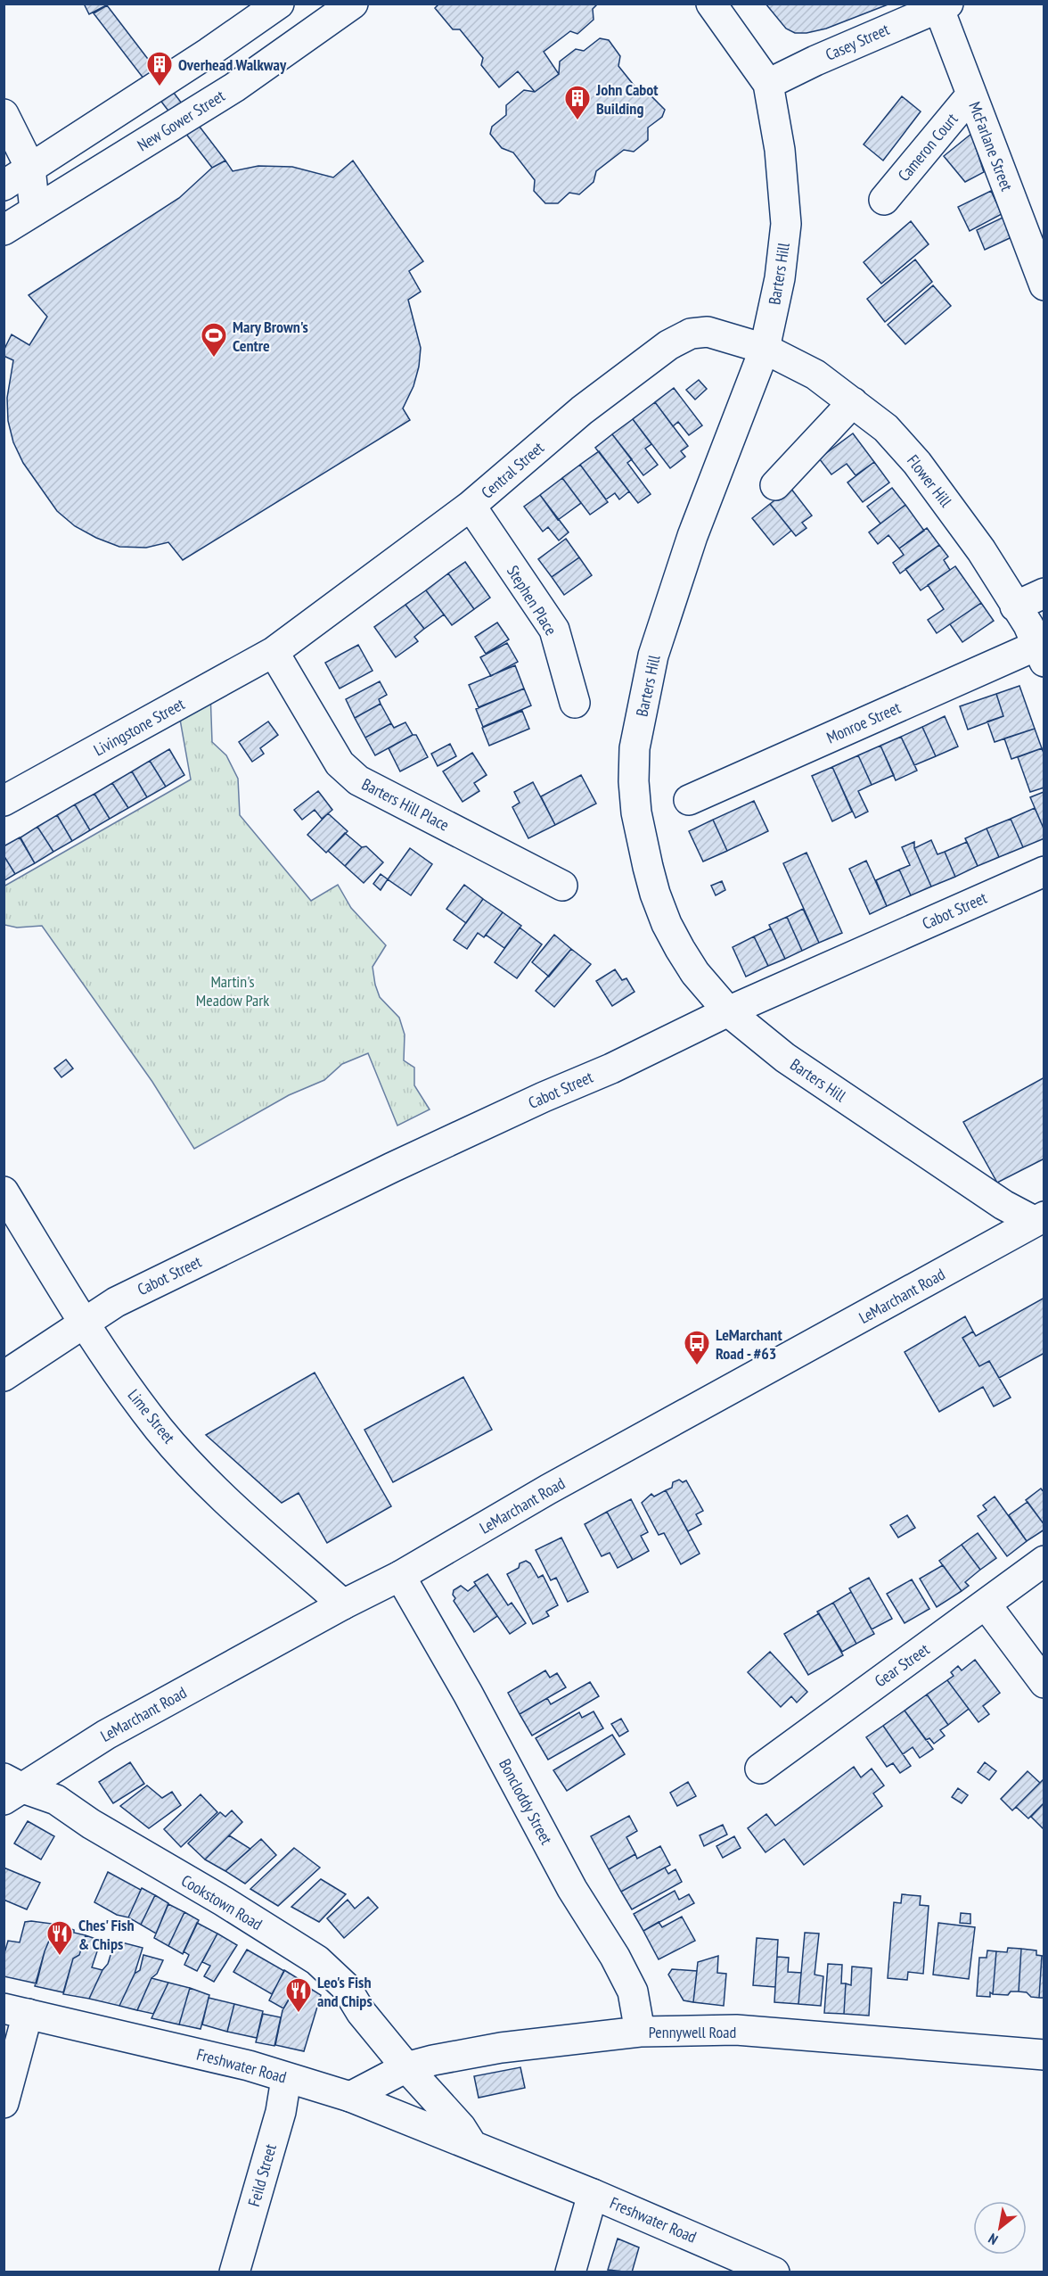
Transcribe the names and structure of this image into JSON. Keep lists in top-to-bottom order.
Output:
{
  "streets": {
    "street": [
      "Casey Street",
      "New Gower Street",
      "McFarlane Street",
      "Cameron Court",
      "Barters Hill",
      "Central Street",
      "Flower Hill",
      "Stephen Place",
      "Monroe Street",
      "Livingstone Street",
      "Barters Hill Place",
      "Cabot Street",
      "LeMarchant Road",
      "Lime Street",
      "Gear Street",
      "Boncloddy Street",
      "Cookstown Road",
      "Pennywell Road",
      "Freshwater Road",
      "Feild Street"
    ]
  },
  "crossings": [
    ["Casey Street", "McFarlane Street"],
    ["Casey Street", "Barters Hill"],
    ["McFarlane Street", "Cameron Court"],
    ["Barters Hill", "Central Street"],
    ["Barters Hill", "Flower Hill"],
    ["Barters Hill", "Cabot Street"],
    ["Barters Hill", "LeMarchant Road"],
    ["Central Street", "Flower Hill"],
    ["Central Street", "Stephen Place"],
    ["Central Street", "Livingstone Street"],
    ["Central Street", "Barters Hill Place"],
    ["Flower Hill", "Monroe Street"],
    ["Livingstone Street", "Barters Hill Place"],
    ["Cabot Street", "Lime Street"],
    ["LeMarchant Road", "Lime Street"],
    ["LeMarchant Road", "Boncloddy Street"],
    ["LeMarchant Road", "Cookstown Road"],
    ["Boncloddy Street", "Pennywell Road"],
    ["Cookstown Road", "Pennywell Road"],
    ["Pennywell Road", "Freshwater Road"],
    ["Freshwater Road", "Feild Street"]
  ],
  "parks": ["Martin's Meadow Park"],
  "places": {
    "building": ["Overhead Walkway", "John Cabot Building"],
    "sports": ["Mary Brown's Centre"],
    "bus stop": ["LeMarchant Road - #63"],
    "restaurant": ["Ches' Fish & Chips", "Leo's Fish and Chips"]
  },
  "north": "bottom left"
}
